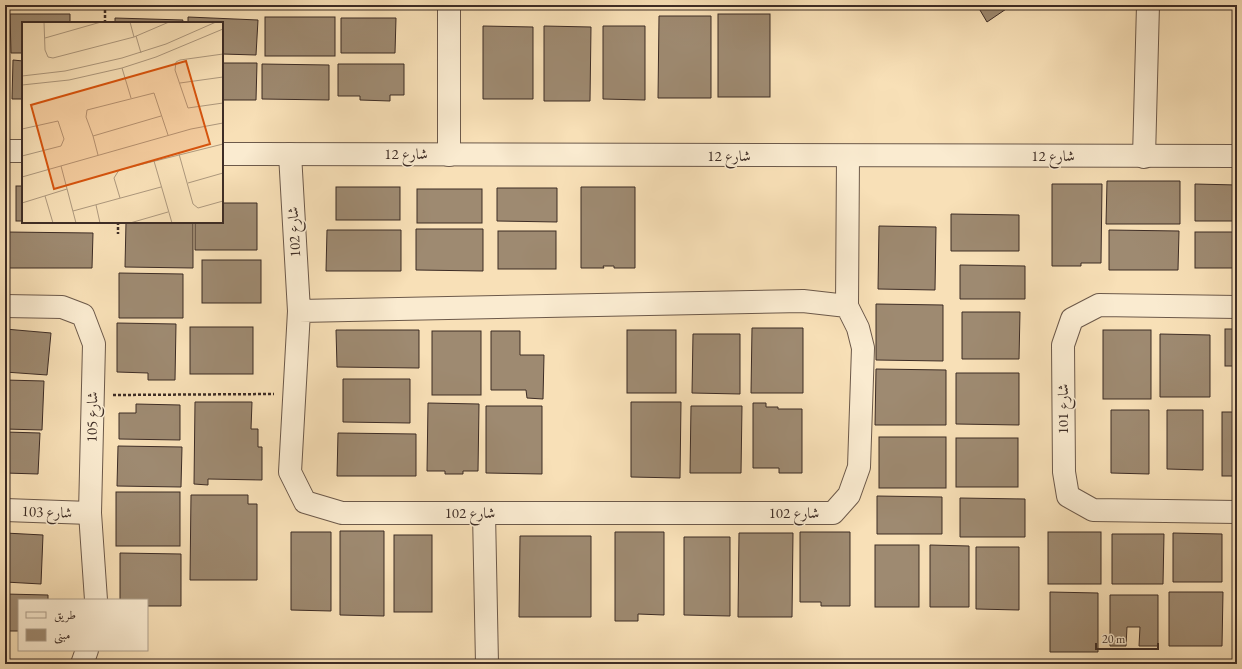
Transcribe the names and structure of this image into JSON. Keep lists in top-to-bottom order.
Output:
{
  "streets": {
    "street": [
      "شارع 12",
      "شارع 102",
      "شارع 101",
      "شارع 105",
      "شارع 103"
    ]
  },
  "crossings": [
    ["شارع 12", "شارع 102"],
    ["شارع 105", "شارع 103"]
  ],
  "legend": ["طريق", "مبنى"],
  "scale_bar": "20 m"
}
